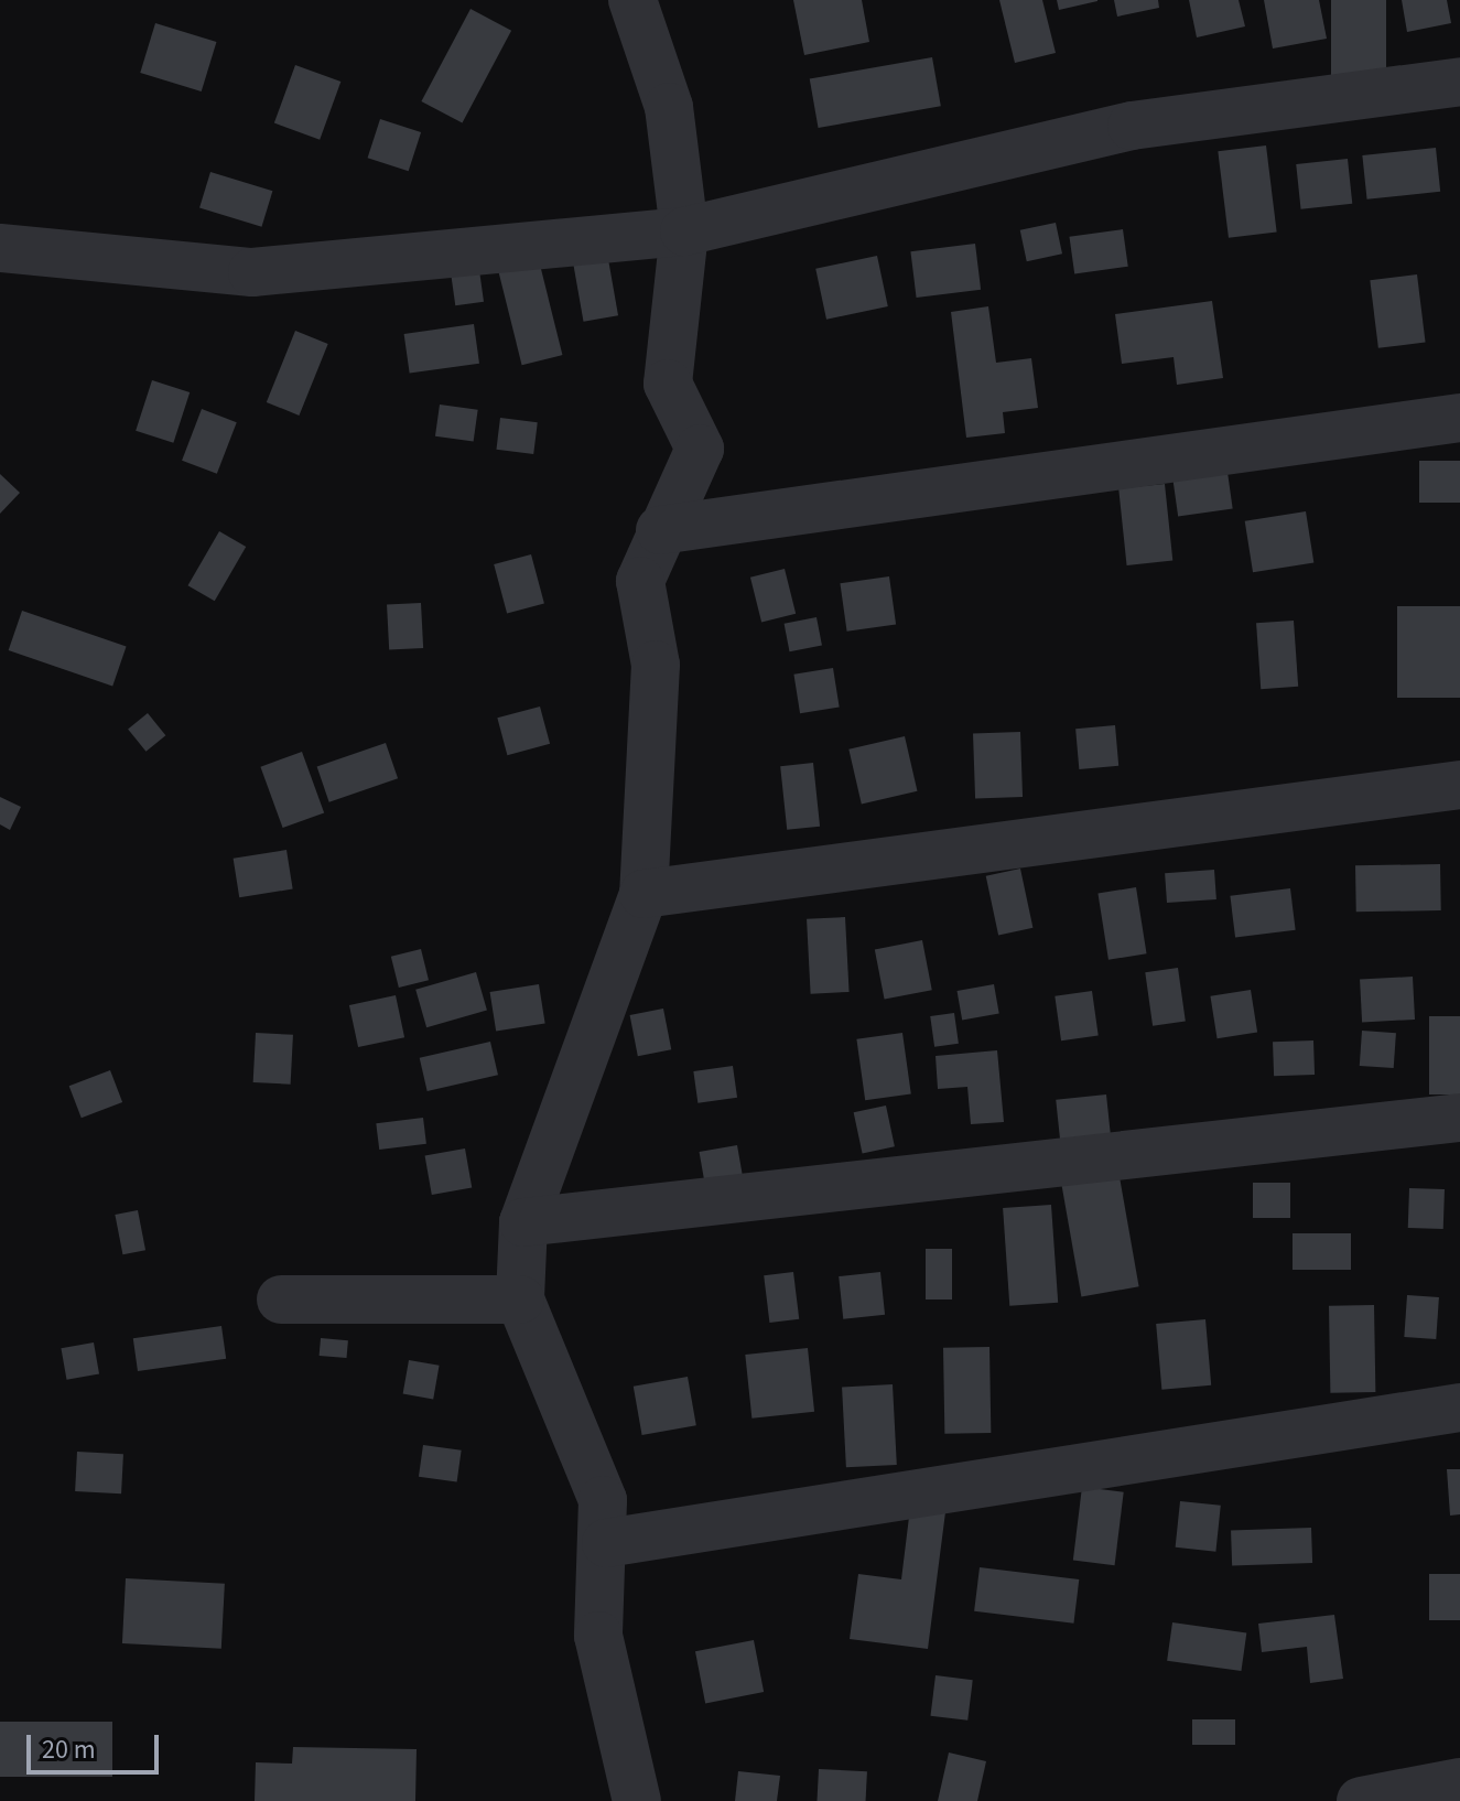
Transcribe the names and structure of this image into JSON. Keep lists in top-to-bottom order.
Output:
{
  "scale_bar": "20 m"
}
